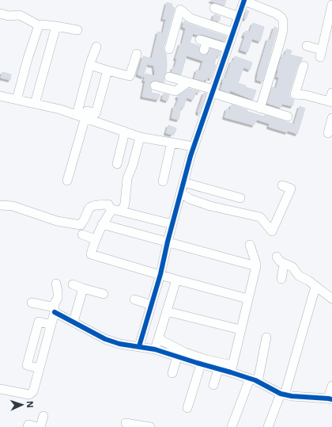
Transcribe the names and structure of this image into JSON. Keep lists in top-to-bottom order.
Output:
{
  "north": "right"
}
